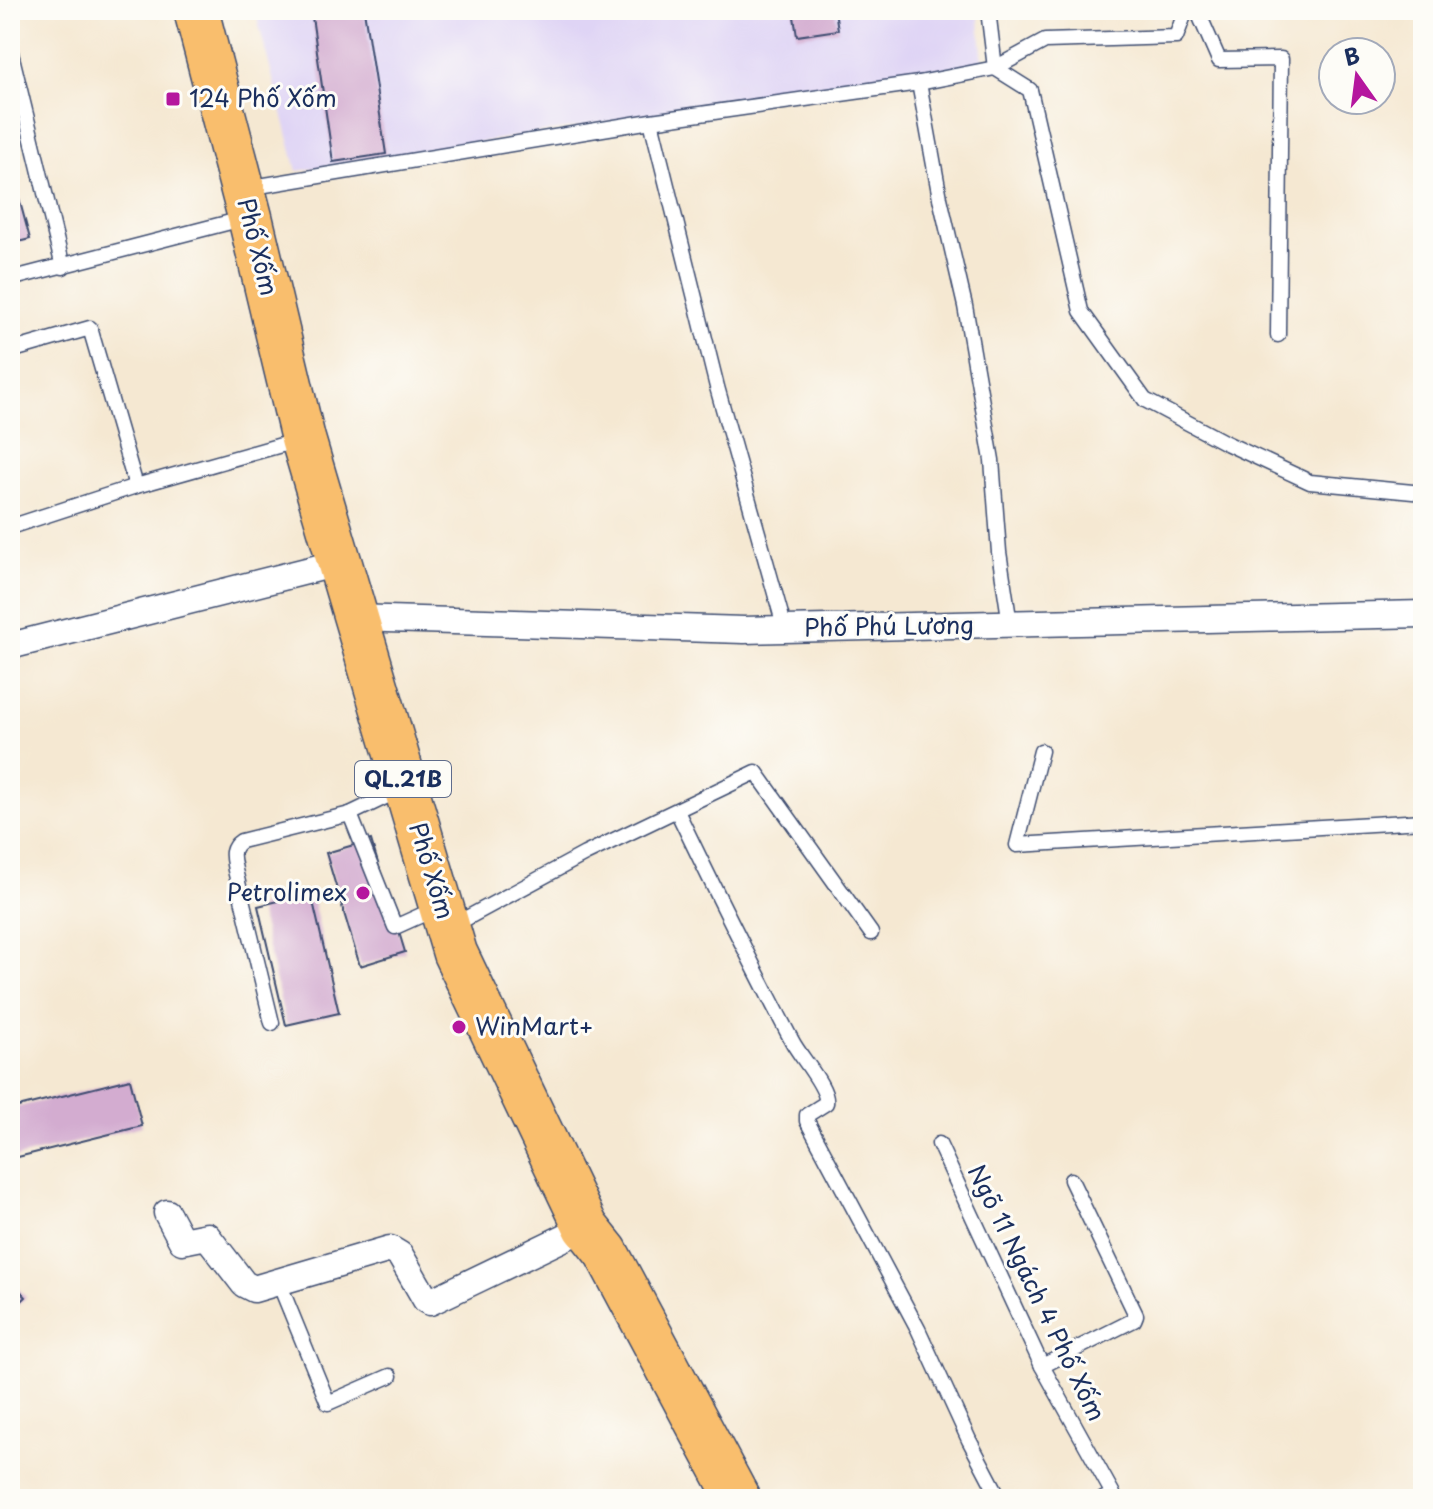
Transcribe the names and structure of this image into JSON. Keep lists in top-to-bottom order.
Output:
{
  "streets": {
    "highway": ["Phố Xốm", "QL.21B"],
    "street": ["Phố Phú Lương"],
    "lane": ["Ngõ 11 Ngách 4 Phố Xốm"]
  },
  "crossings": [
    ["Phố Xốm", "Phố Phú Lương"]
  ],
  "places": {
    "transit": ["124 Phố Xốm"],
    "other": ["Petrolimex", "WinMart+"]
  },
  "north": "top"
}
